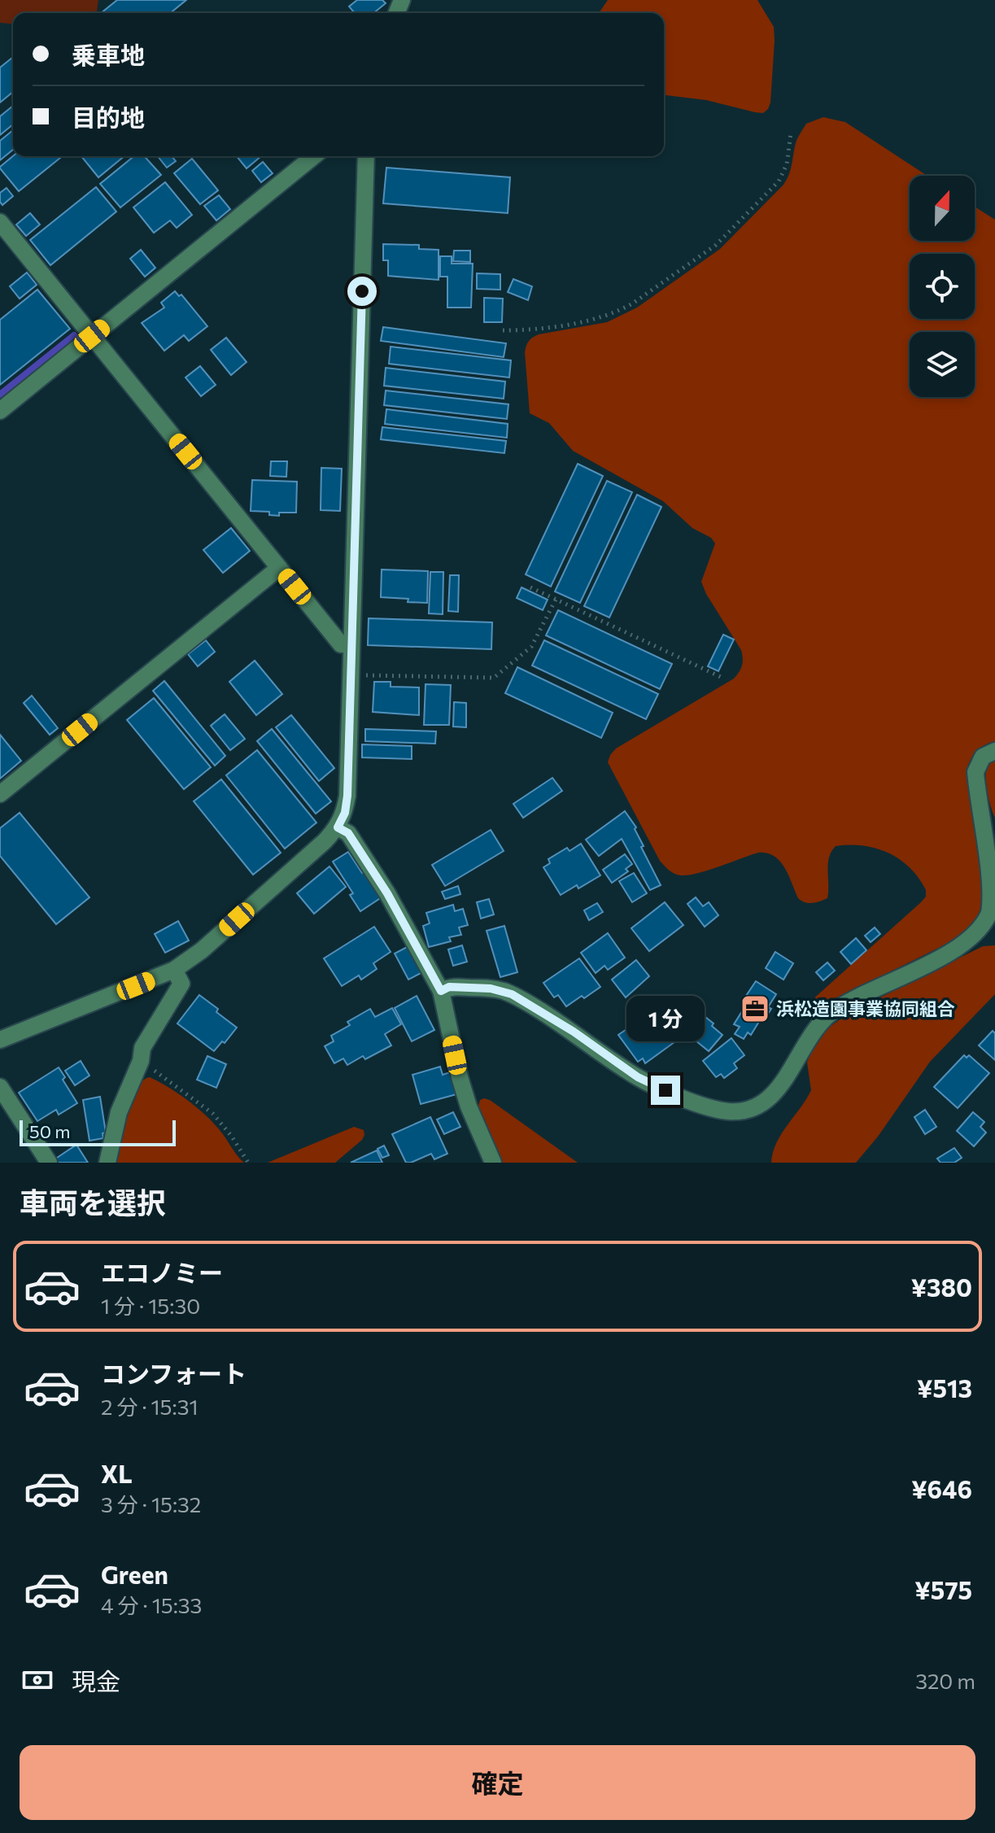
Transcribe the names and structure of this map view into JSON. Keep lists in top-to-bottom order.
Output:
{
  "places": {
    "office": ["浜松造園事業協同組合"]
  },
  "scale_bar": "50 m",
  "north": "top",
  "page": {
    "banner": ["乗車地", "目的地"],
    "bubble": "1 分",
    "scale": "50 m",
    "heading": "車両を選択",
    "list": [
      {
        "name": "エコノミー",
        "note": "1 分 · 15:30",
        "value": "¥380"
      },
      {
        "name": "コンフォート",
        "note": "2 分 · 15:31",
        "value": "¥513"
      },
      {
        "name": "XL",
        "note": "3 分 · 15:32",
        "value": "¥646"
      },
      {
        "name": "Green",
        "note": "4 分 · 15:33",
        "value": "¥575"
      }
    ],
    "pay": ["現金", "320 m"],
    "buttons": "確定"
  }
}
